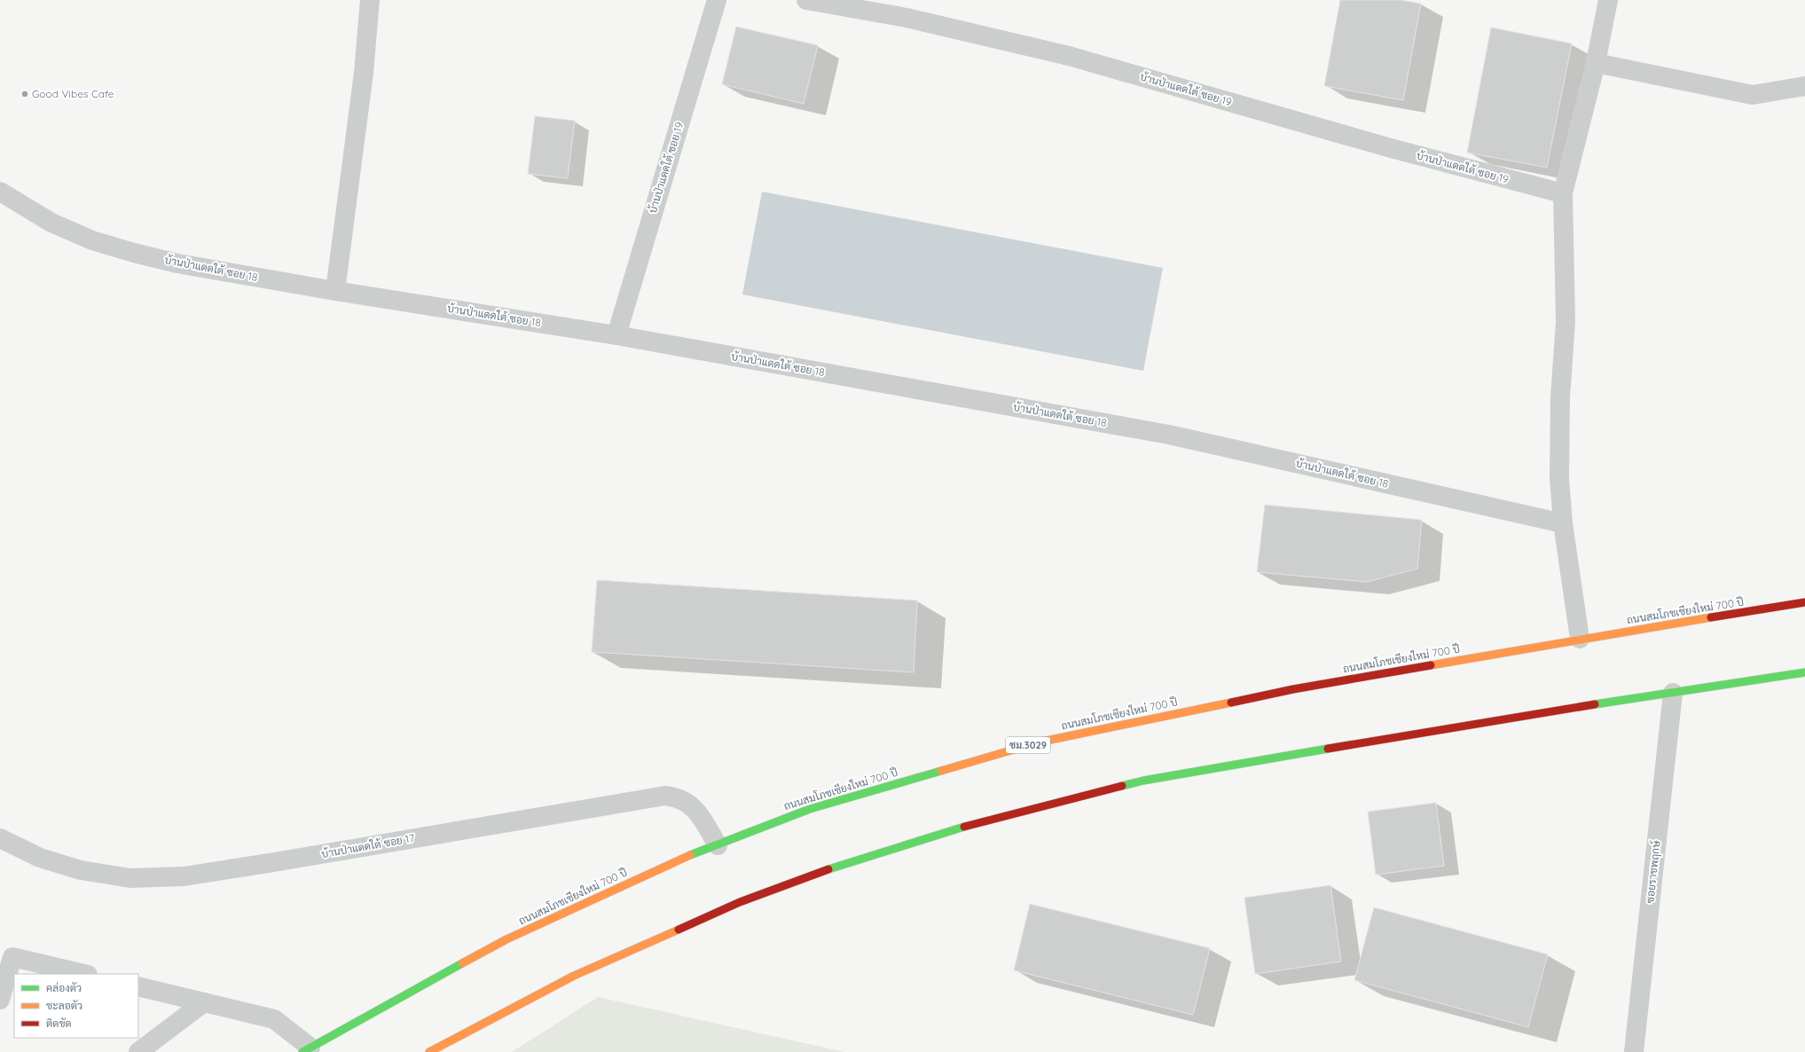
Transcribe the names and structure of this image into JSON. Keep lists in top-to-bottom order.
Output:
{
  "streets": {
    "main road": ["ถนนสมโภชเชียงใหม่ 700 ปี", "ชม.3029"],
    "street": [
      "บ้านป่าแดดใต้ ซอย 19",
      "บ้านป่าแดดใต้ ซอย 18",
      "บ้านป่าแดดใต้ ซอย 17",
      "ซอยราชพฤกษ์"
    ]
  },
  "crossings": [
    ["บ้านป่าแดดใต้ ซอย 19", "บ้านป่าแดดใต้ ซอย 18"],
    ["ถนนสมโภชเชียงใหม่ 700 ปี", "บ้านป่าแดดใต้ ซอย 17"]
  ],
  "places": ["Good Vibes Cafe"],
  "legend": ["คล่องตัว", "ชะลอตัว", "ติดขัด"]
}
